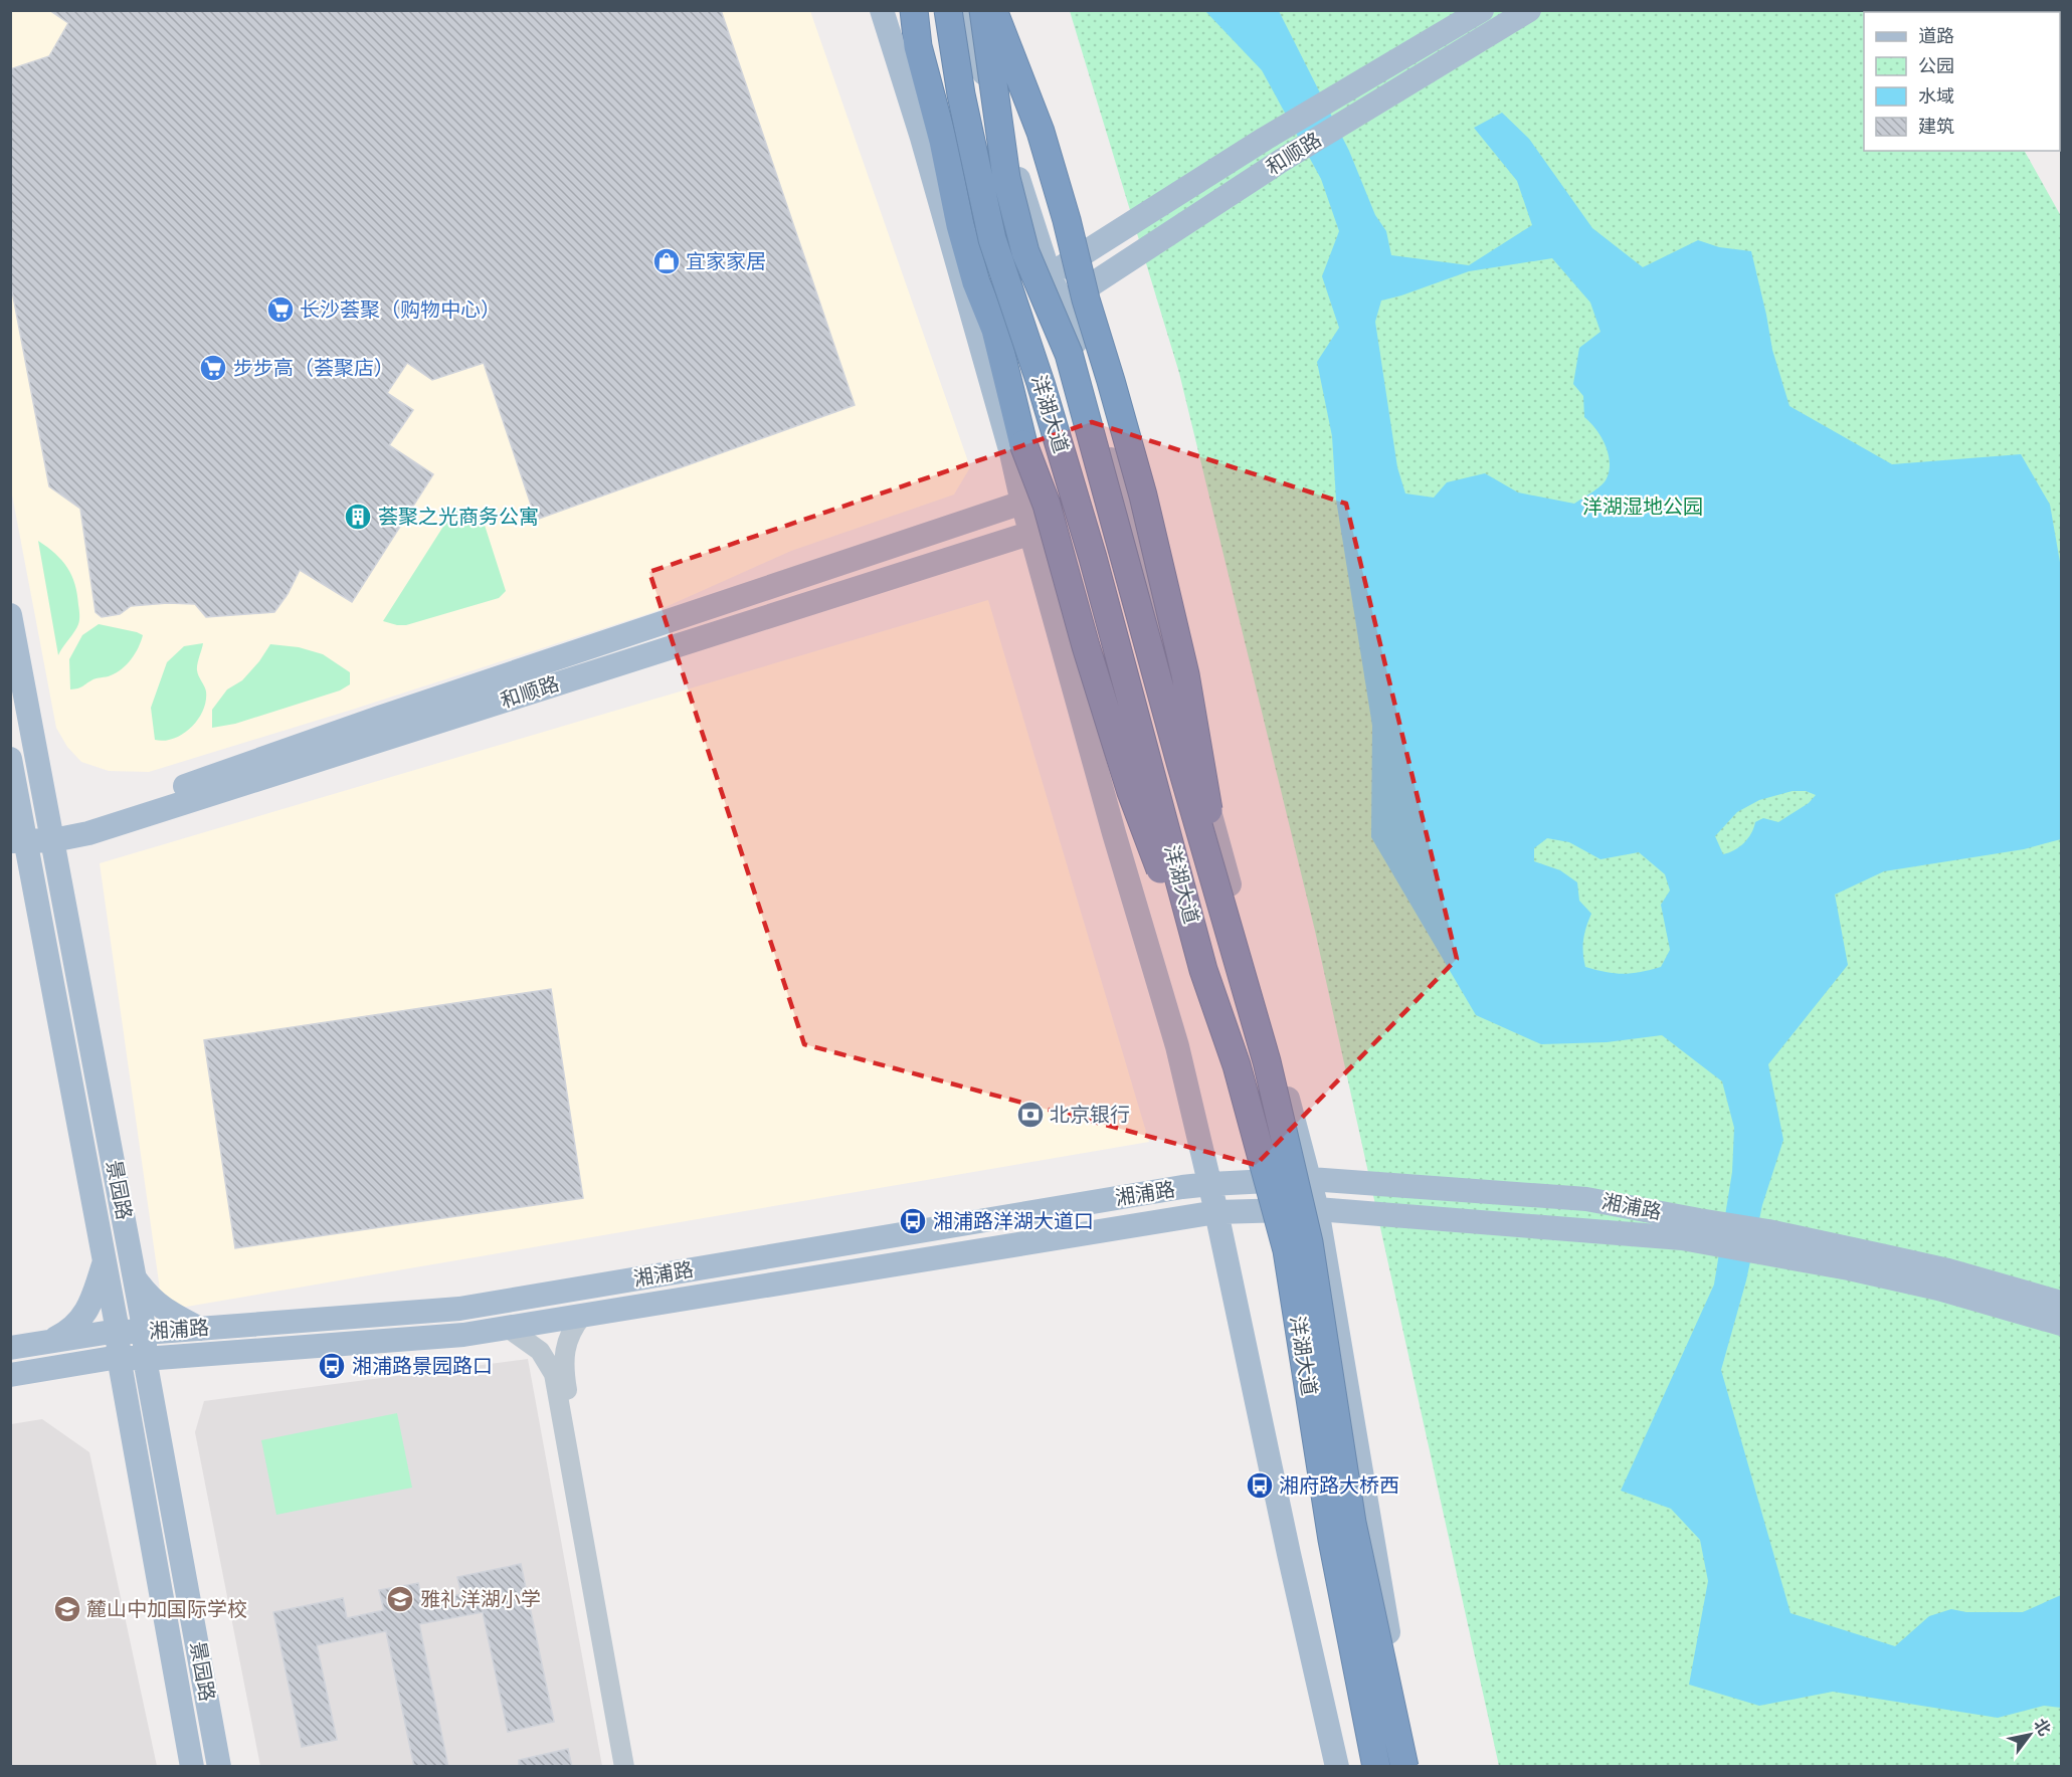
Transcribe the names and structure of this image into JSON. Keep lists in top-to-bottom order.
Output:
{
  "streets": {
    "highway": ["洋湖大道"],
    "main road": ["和顺路", "景园路", "湘浦路"]
  },
  "crossings": [
    ["和顺路", "景园路"],
    ["景园路", "湘浦路"]
  ],
  "parks": ["洋湖湿地公园"],
  "places": {
    "shop": ["宜家家居"],
    "supermarket": ["长沙荟聚（购物中心）", "步步高（荟聚店）"],
    "building": ["荟聚之光商务公寓"],
    "bank": ["北京银行"],
    "bus stop": ["湘浦路洋湖大道口", "湘浦路景园路口", "湘府路大桥西"],
    "school or university": ["雅礼洋湖小学", "麓山中加国际学校"]
  },
  "legend": [
    "道路",
    "公园",
    "水域",
    "建筑"
  ],
  "north": "top right"
}
